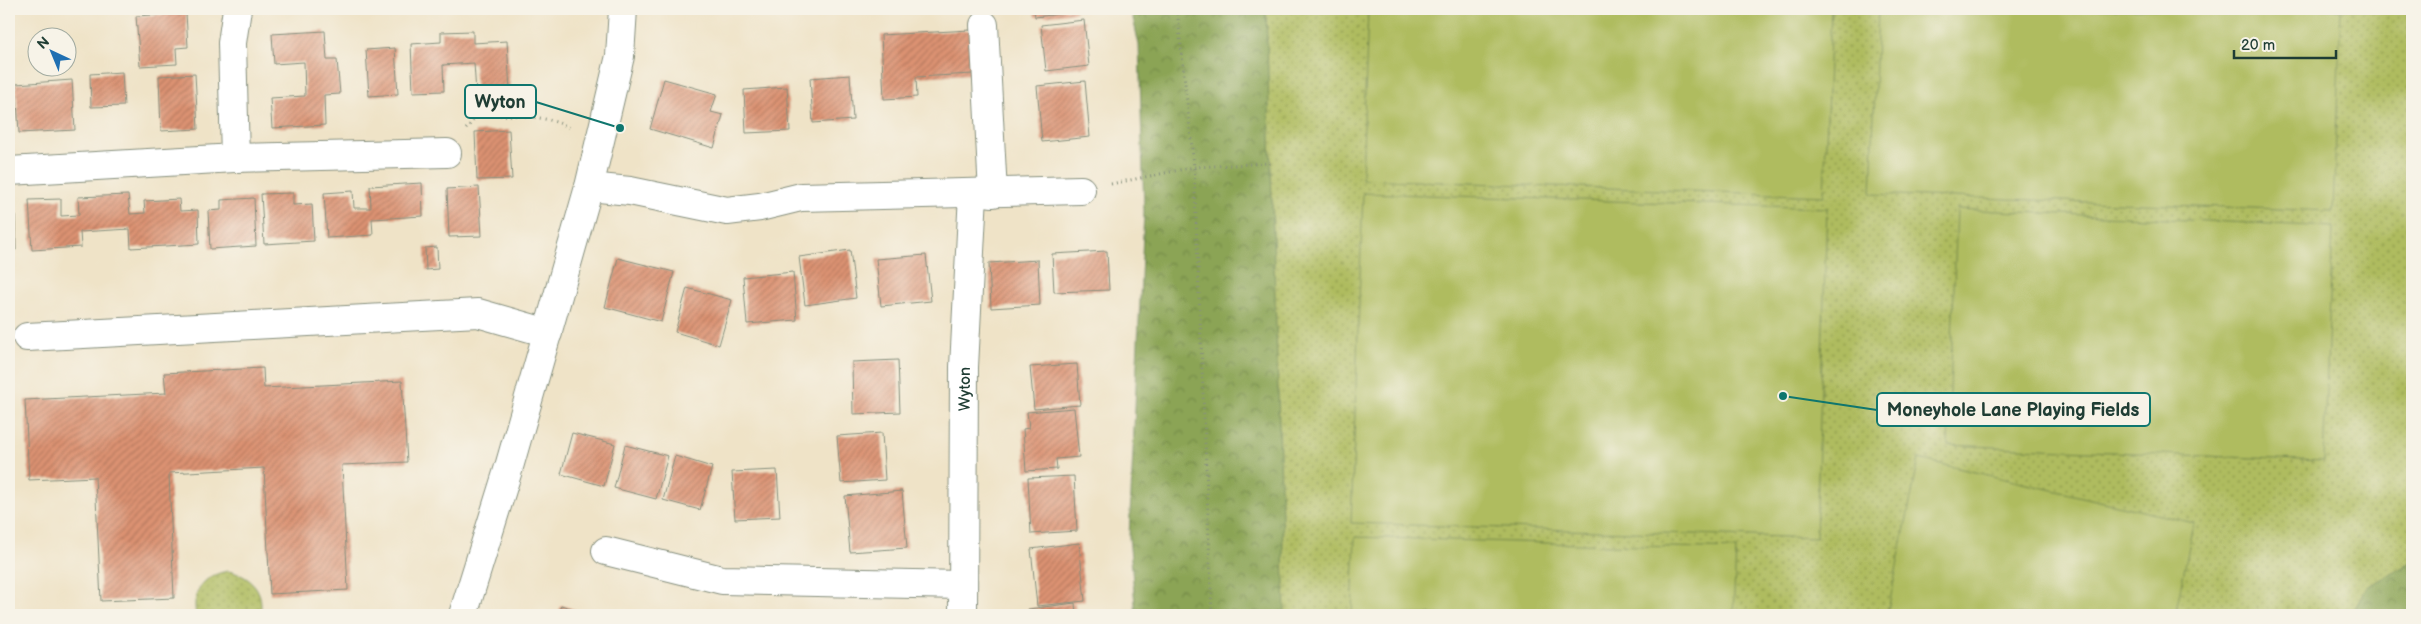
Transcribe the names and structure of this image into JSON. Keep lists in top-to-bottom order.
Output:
{
  "streets": {
    "street": ["Wyton"]
  },
  "places": ["Wyton", "Moneyhole Lane Playing Fields"],
  "scale_bar": "20 m",
  "north": "top left"
}
